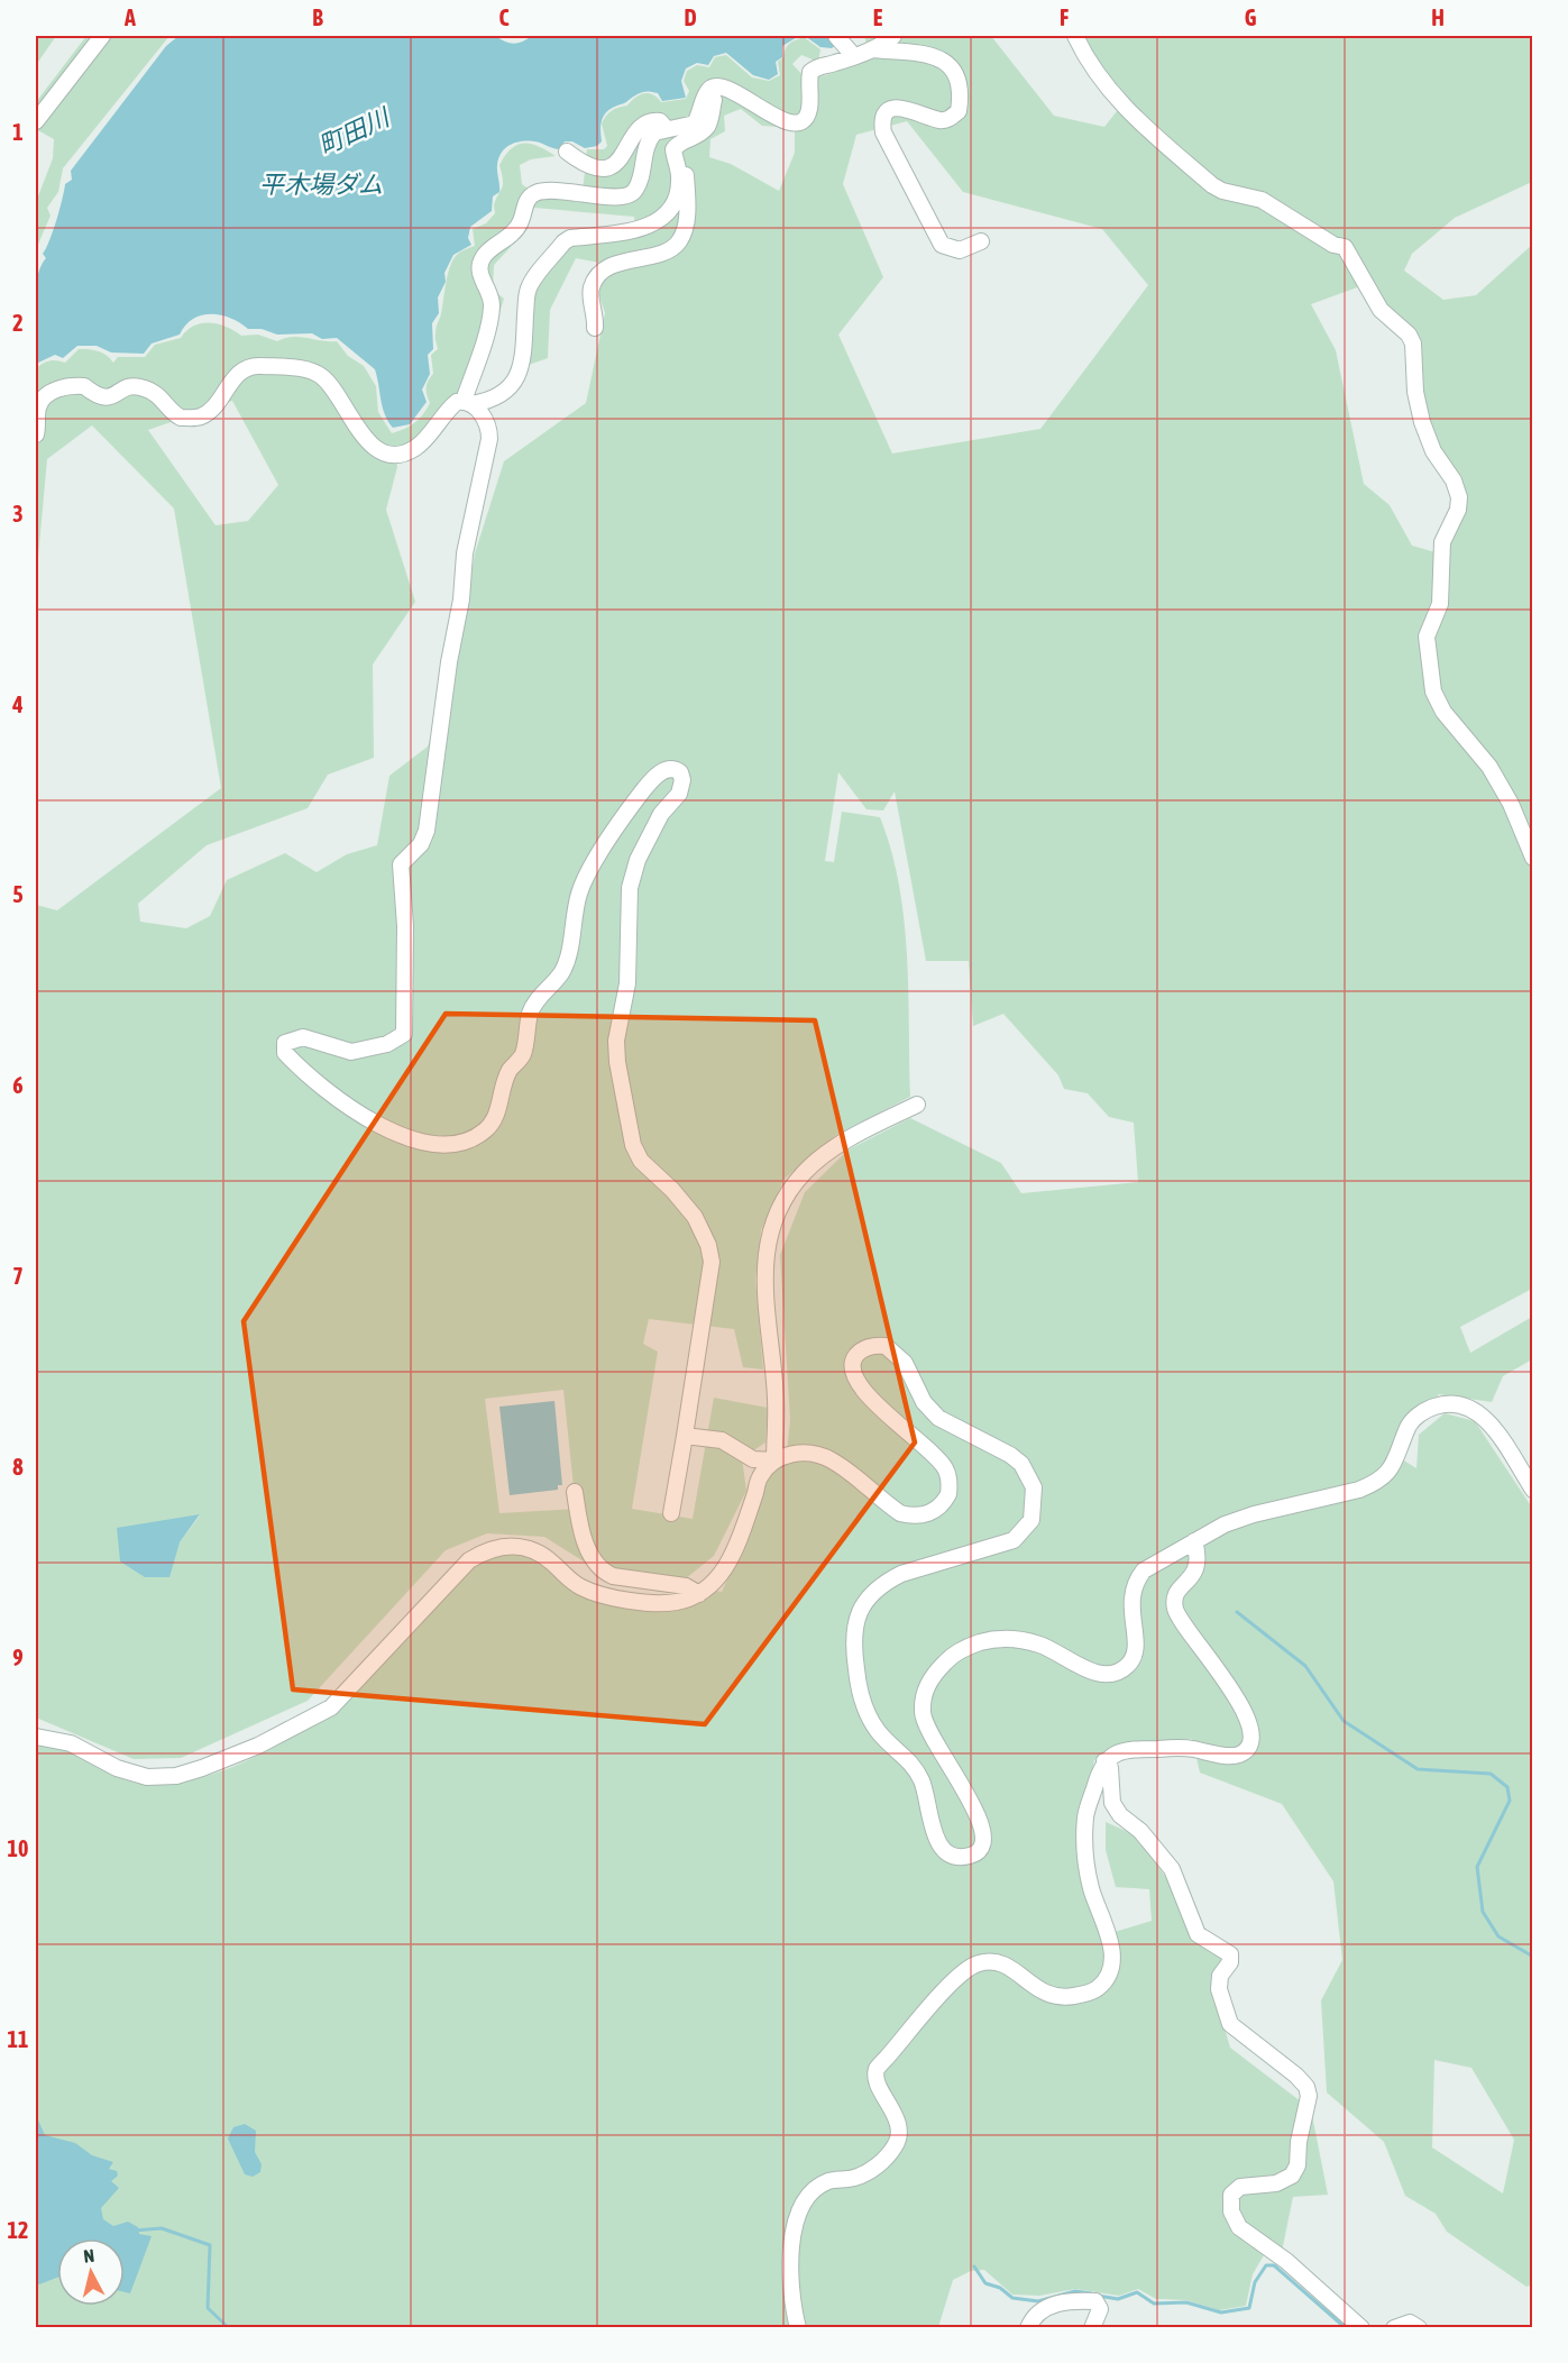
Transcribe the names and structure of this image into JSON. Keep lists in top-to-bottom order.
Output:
{
  "water": ["町田川", "平木場ダム"],
  "north": "top",
  "grid": {
    "columns": [
      "A",
      "B",
      "C",
      "D",
      "E",
      "F",
      "G",
      "H"
    ],
    "rows": [
      "1",
      "2",
      "3",
      "4",
      "5",
      "6",
      "7",
      "8",
      "9",
      "10",
      "11",
      "12"
    ]
  }
}
